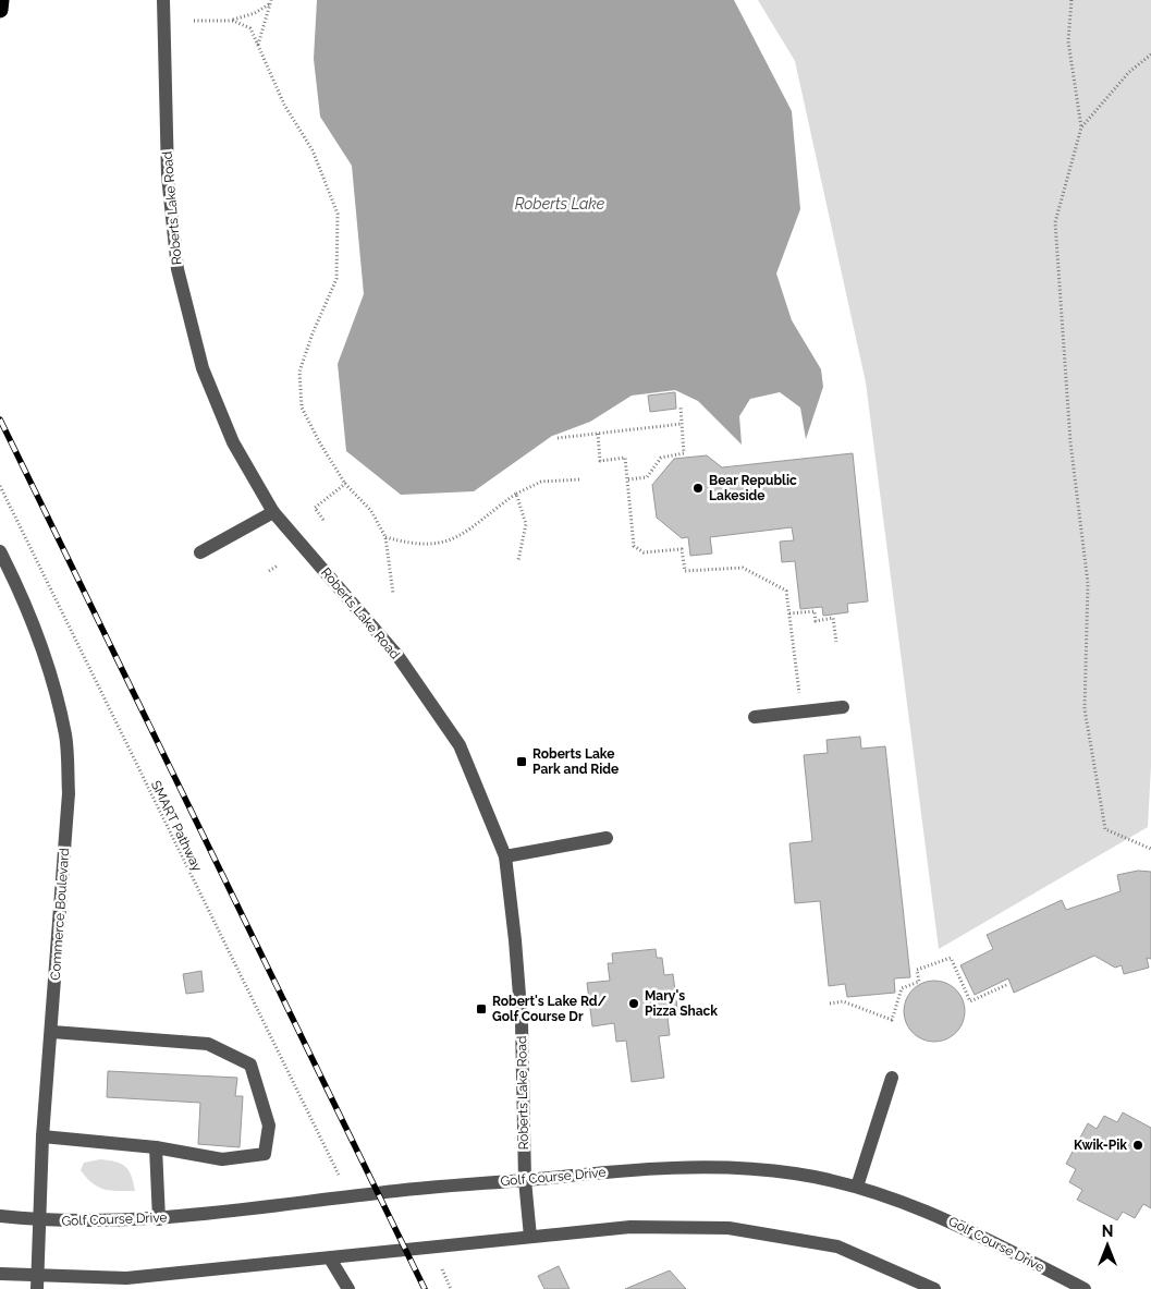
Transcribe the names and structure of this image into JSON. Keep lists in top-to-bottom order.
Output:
{
  "streets": {
    "street": ["Roberts Lake Road", "Commerce Boulevard", "Golf Course Drive"],
    "path": ["SMART Pathway"]
  },
  "crossings": [
    ["Roberts Lake Road", "Golf Course Drive"],
    ["Commerce Boulevard", "Golf Course Drive"]
  ],
  "water": ["Roberts Lake"],
  "places": {
    "other": ["Bear Republic Lakeside", "Mary's Pizza Shack", "Kwik-Pik"],
    "transit": ["Roberts Lake Park and Ride", "Robert's Lake Rd/ Golf Course Dr"]
  },
  "north": "top"
}
